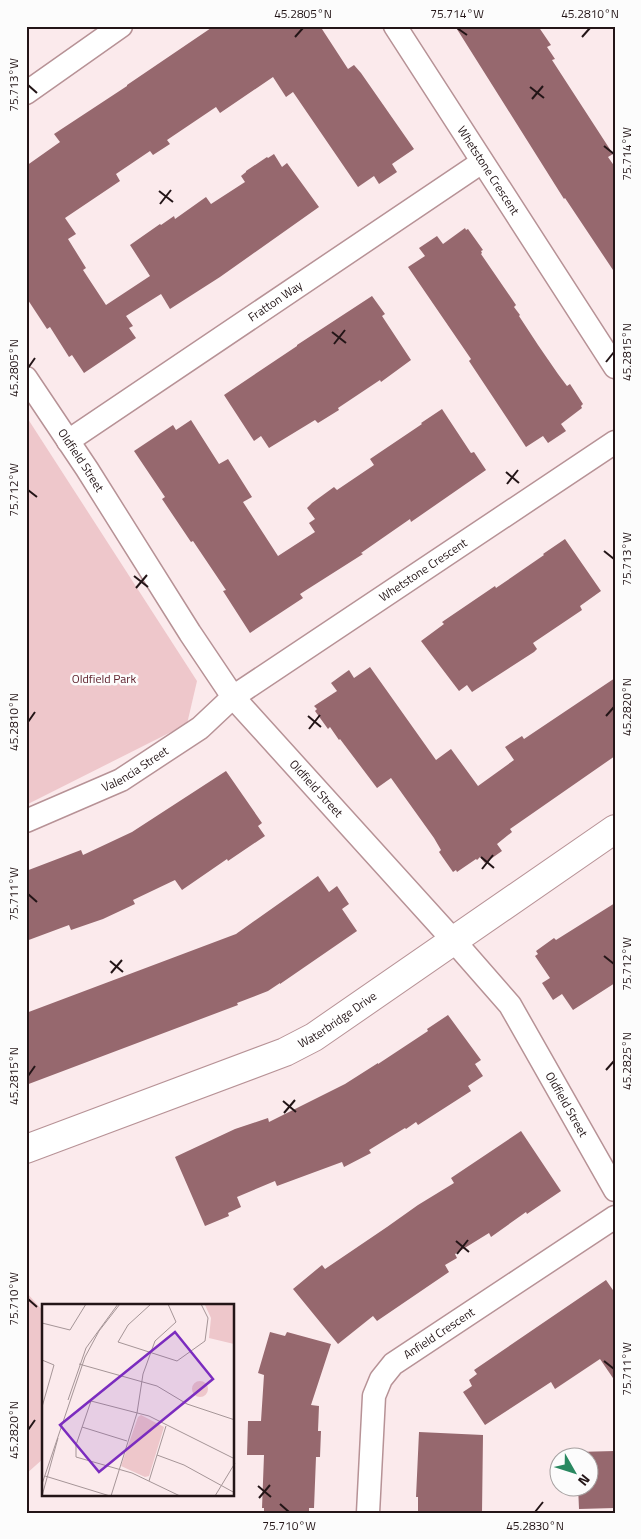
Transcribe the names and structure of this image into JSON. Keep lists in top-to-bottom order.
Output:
{
  "streets": {
    "street": [
      "Whetstone Crescent",
      "Fratton Way",
      "Oldfield Street",
      "Valencia Street",
      "Waterbridge Drive",
      "Anfield Crescent"
    ]
  },
  "crossings": [
    ["Whetstone Crescent", "Fratton Way"],
    ["Whetstone Crescent", "Oldfield Street"],
    ["Whetstone Crescent", "Valencia Street"],
    ["Fratton Way", "Oldfield Street"],
    ["Oldfield Street", "Valencia Street"],
    ["Oldfield Street", "Waterbridge Drive"]
  ],
  "parks": ["Oldfield Park"],
  "north": "bottom right",
  "coordinates": [
    "45.2805°N",
    "75.714°W",
    "45.2810°N",
    "75.713°W",
    "45.2815°N",
    "75.712°W",
    "45.2820°N",
    "75.711°W",
    "45.2825°N",
    "75.710°W",
    "45.2830°N"
  ]
}
